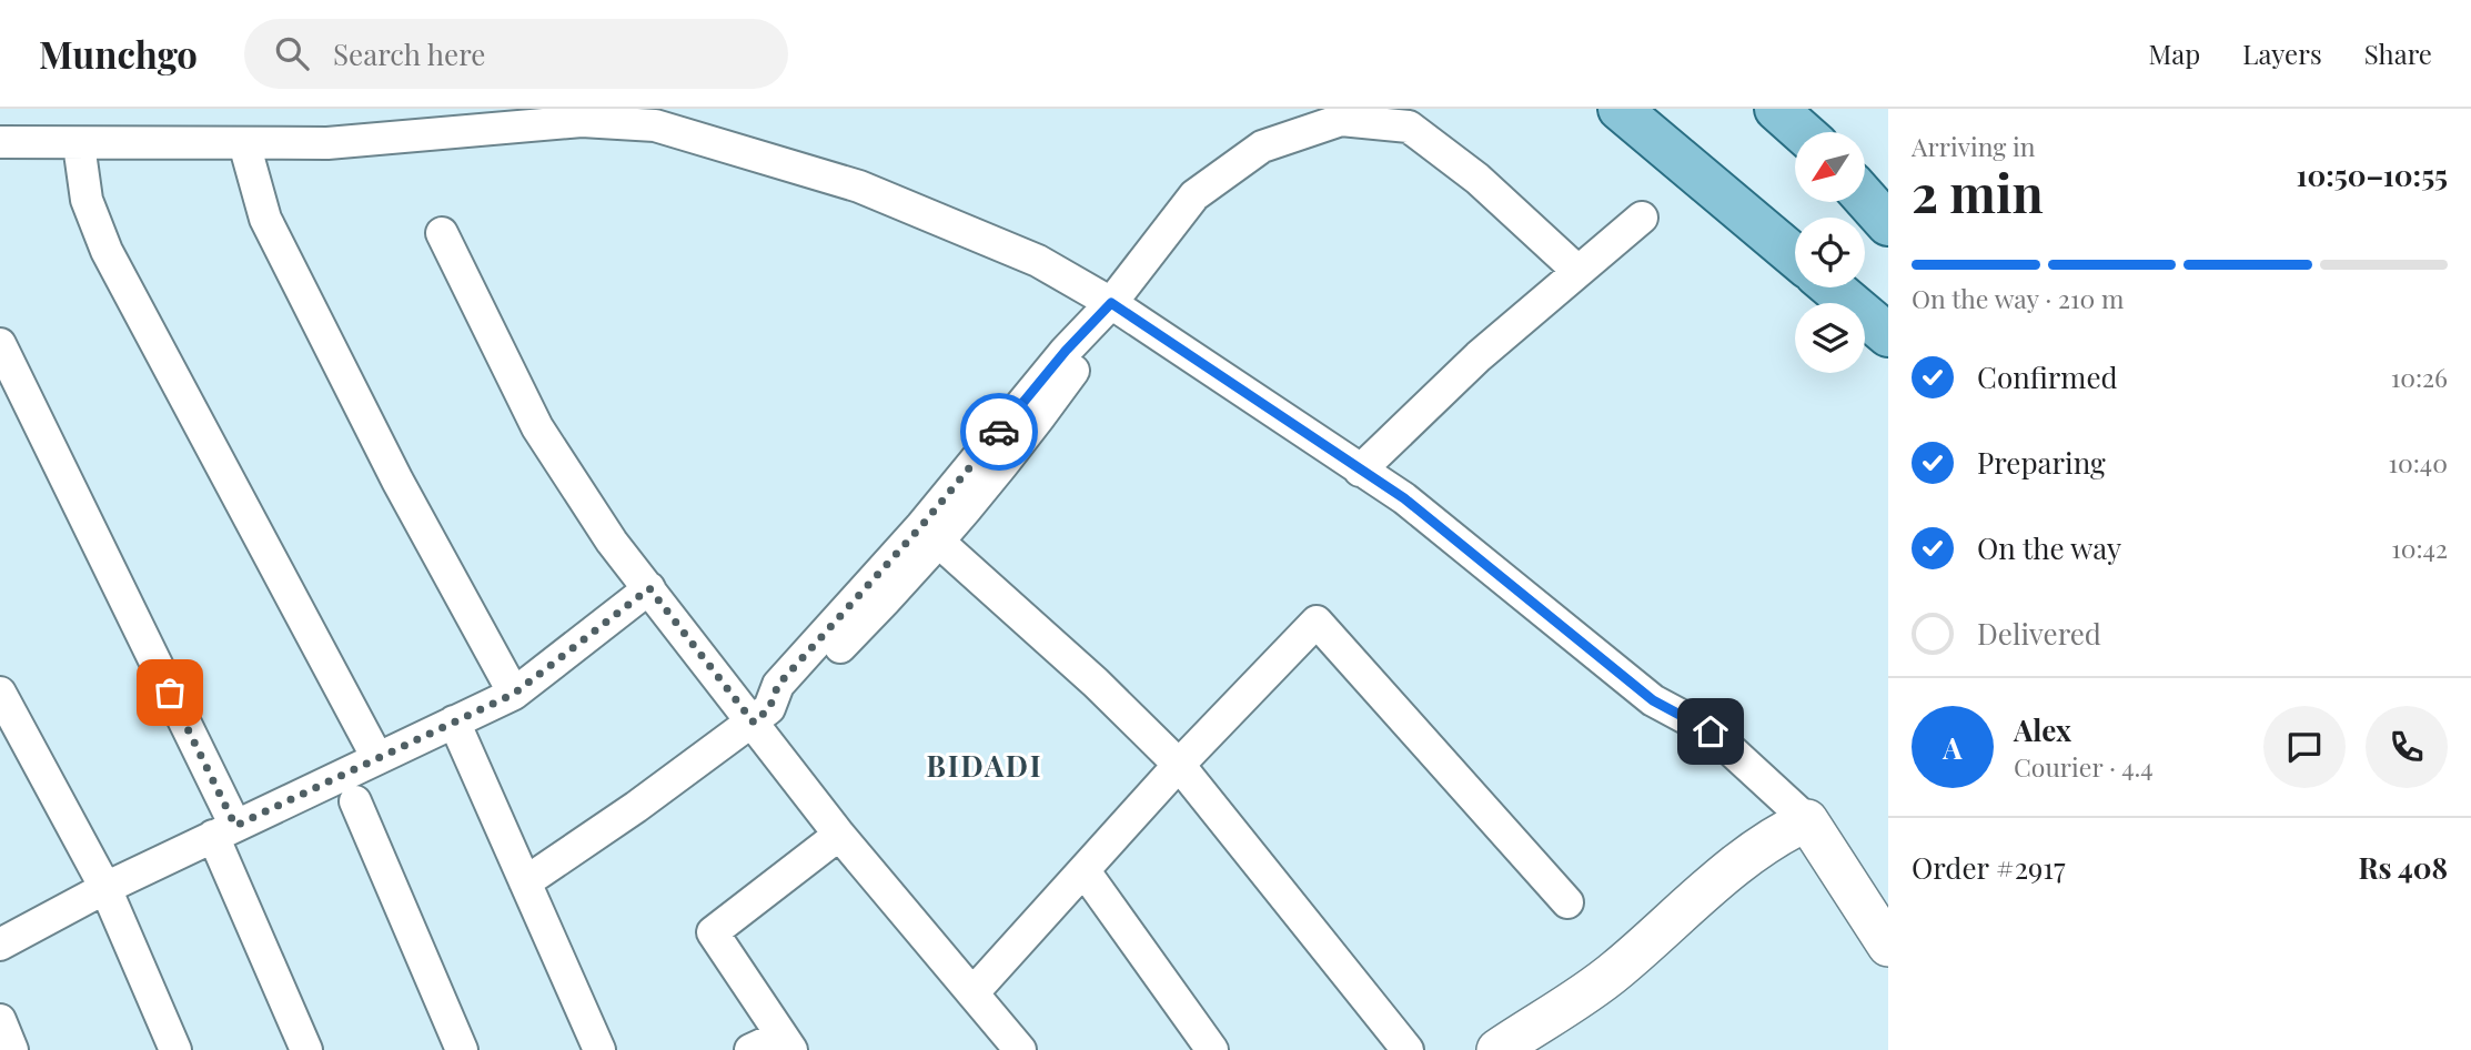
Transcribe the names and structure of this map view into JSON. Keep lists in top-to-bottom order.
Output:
{
  "districts": ["BIDADI"],
  "north": "bottom left",
  "page": {
    "header": "Munchgo",
    "search": "Search here",
    "nav": ["Map", "Layers", "Share"],
    "heading": ["2 min", "Arriving in", "10:50–10:55"],
    "panel": [
      "Alex",
      "Courier · 4.4",
      "Order #2917",
      "Rs 408"
    ],
    "bar": "On the way · 210 m",
    "list": [
      ["Confirmed", "10:26"],
      ["Preparing", "10:40"],
      ["On the way", "10:42"],
      "Delivered"
    ],
    "round": "A"
  }
}
